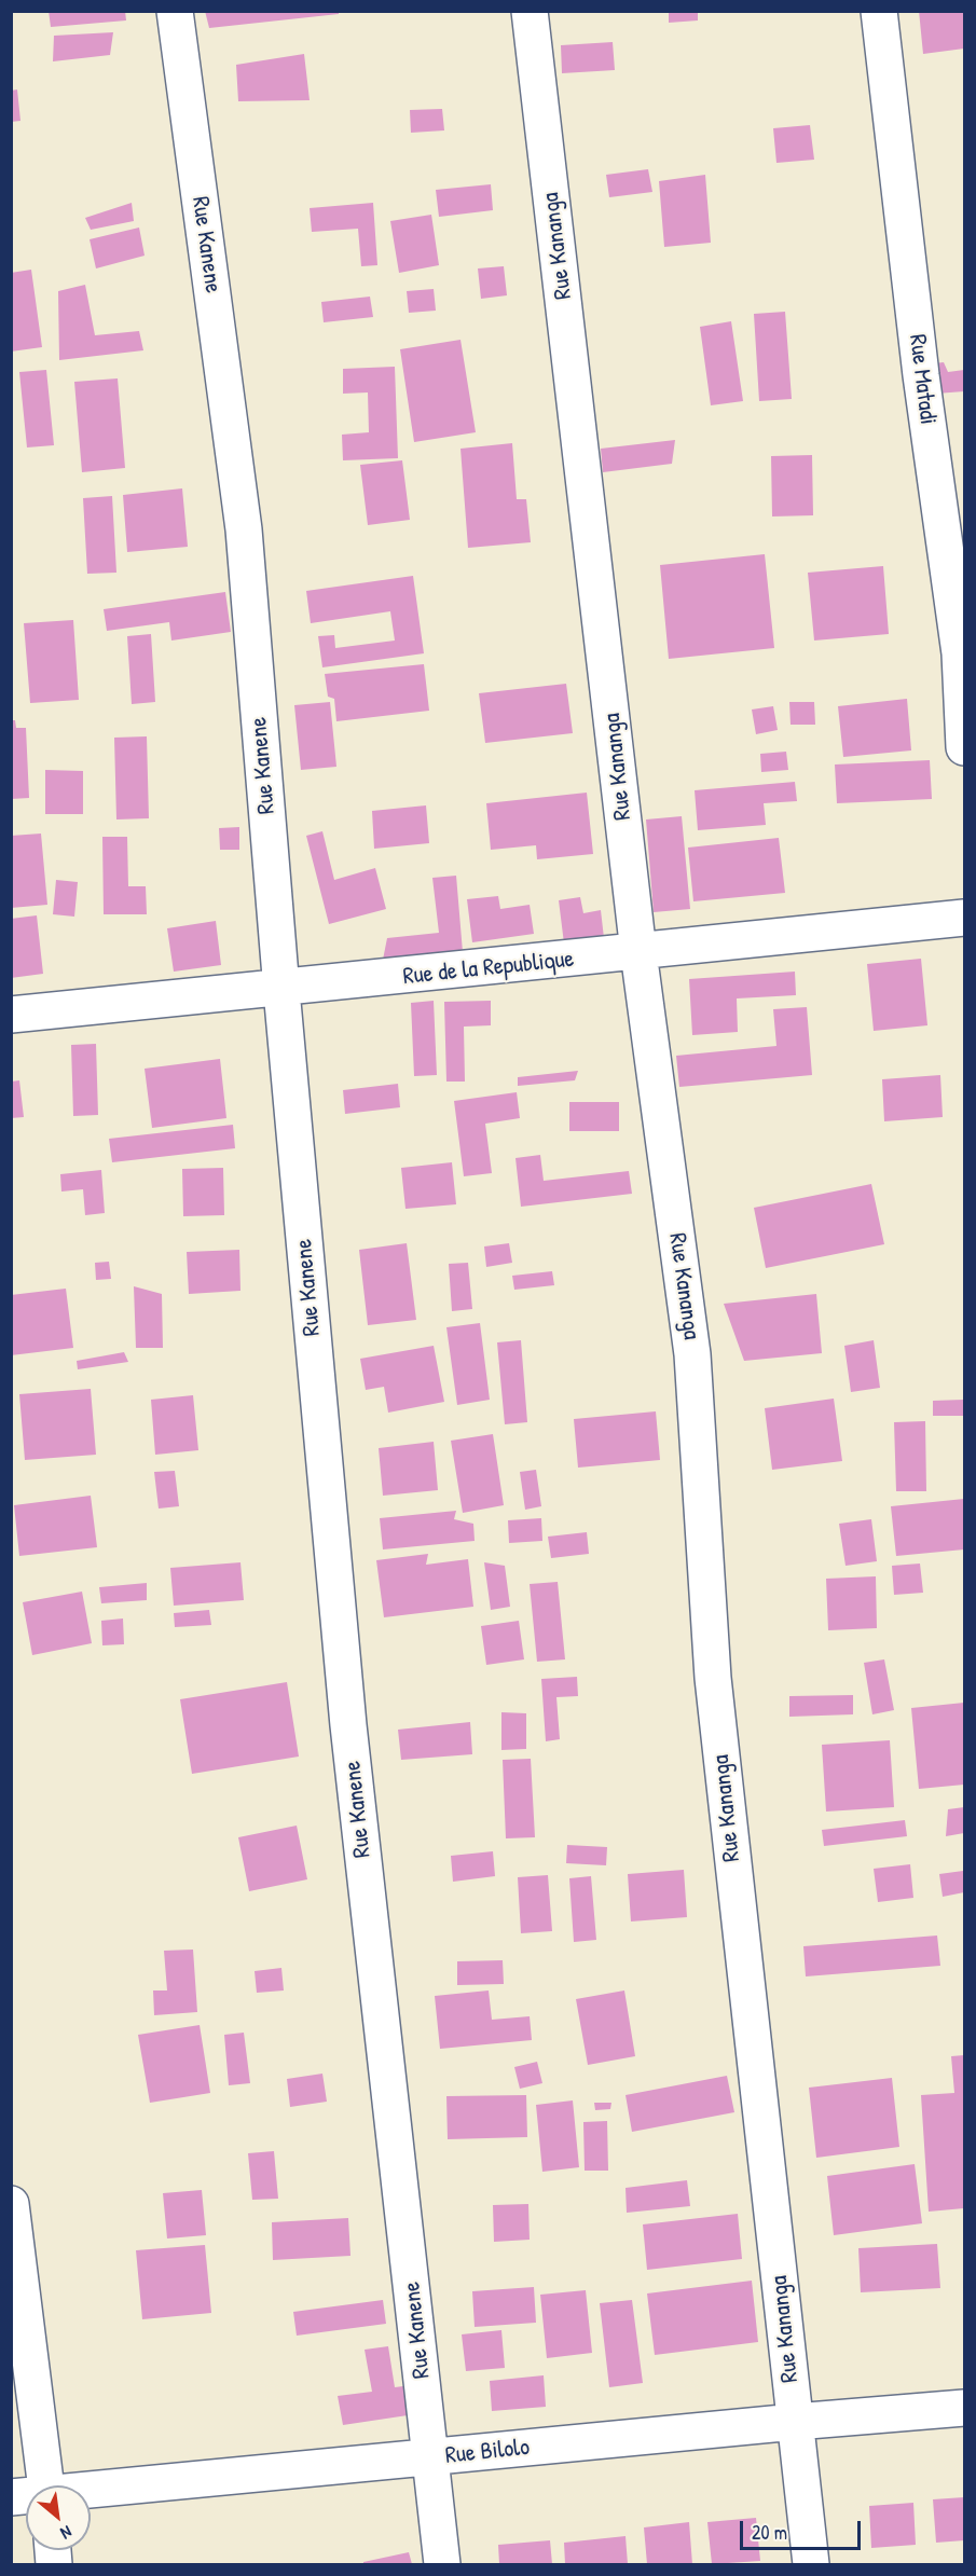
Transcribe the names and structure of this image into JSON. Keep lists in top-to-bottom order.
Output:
{
  "streets": {
    "street": [
      "Rue Kanene",
      "Rue Kananga",
      "Rue Matadi",
      "Rue de la Republique",
      "Rue Bilolo"
    ]
  },
  "crossings": [
    ["Rue Kanene", "Rue de la Republique"],
    ["Rue Kanene", "Rue Bilolo"],
    ["Rue Kananga", "Rue de la Republique"],
    ["Rue Kananga", "Rue Bilolo"]
  ],
  "scale_bar": "20 m",
  "north": "bottom right"
}
